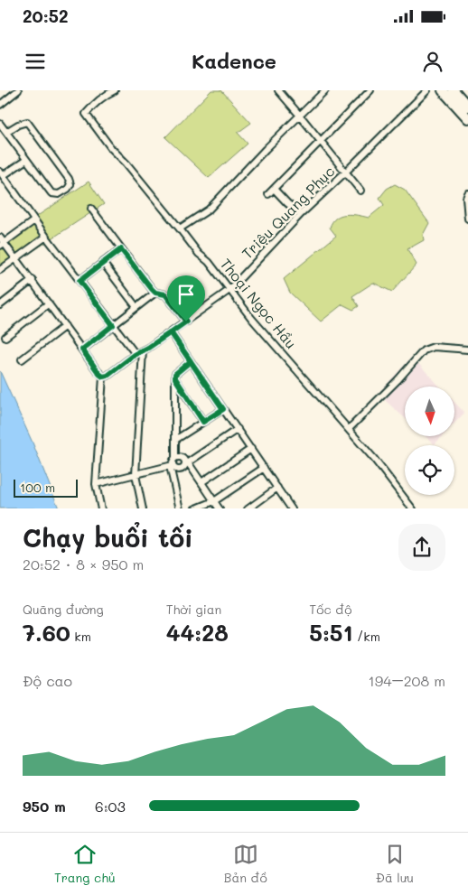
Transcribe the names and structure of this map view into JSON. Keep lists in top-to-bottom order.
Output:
{
  "streets": {
    "street": ["Triệu Quang Phục", "Thoại Ngọc Hầu"]
  },
  "crossings": [
    ["Triệu Quang Phục", "Thoại Ngọc Hầu"]
  ],
  "scale_bar": "100 m",
  "north": "bottom",
  "page": {
    "status": "20:52",
    "header": "Kadence",
    "scale": "100 m",
    "heading": ["Chạy buổi tối", "20:52 · 8 × 950 m"],
    "stats": [
      ["Quãng đường", "7.60 km"],
      ["Thời gian", "44:28"],
      ["Tốc độ", "5:51 /km"]
    ],
    "chart": ["Độ cao", "194–208 m"],
    "list": [
      {
        "name": "950 m",
        "note": "6:03"
      }
    ],
    "tabs": ["Trang chủ", "Bản đồ", "Đã lưu"]
  }
}
